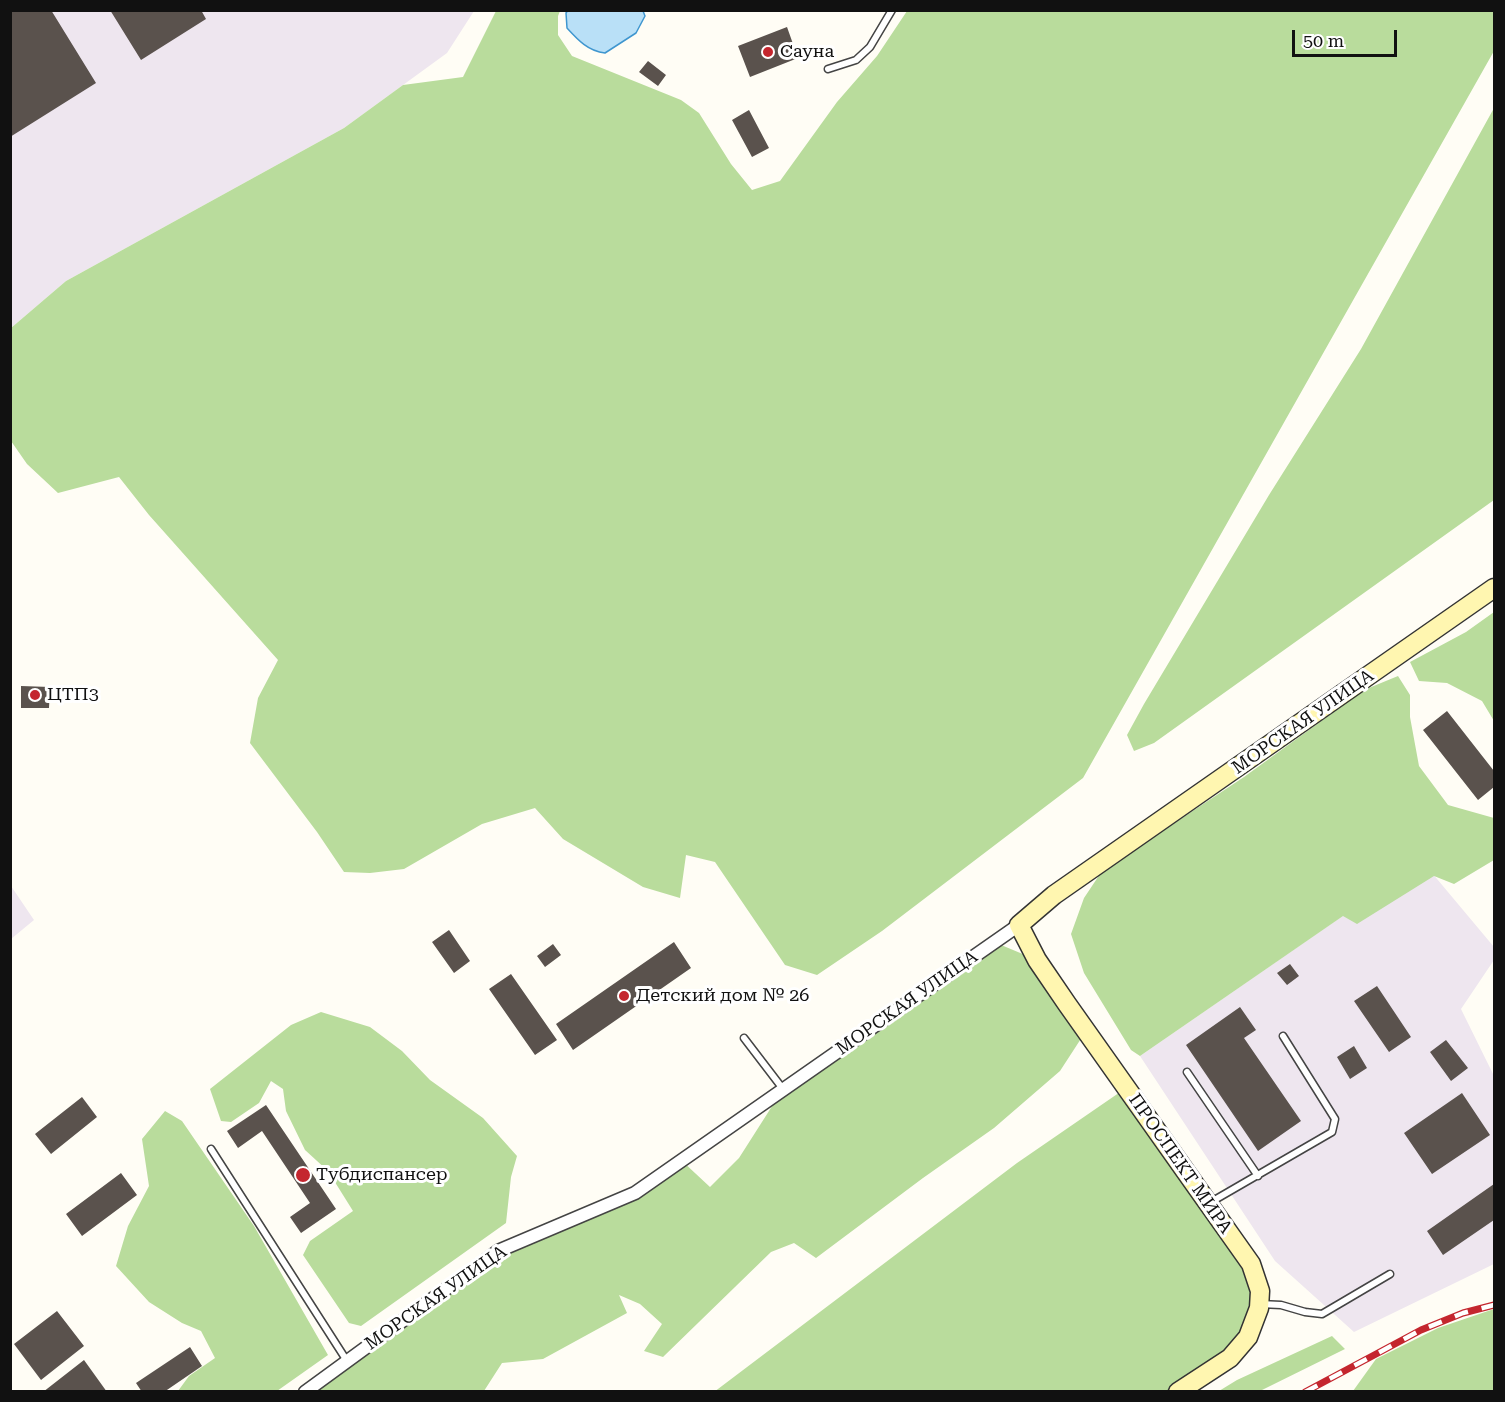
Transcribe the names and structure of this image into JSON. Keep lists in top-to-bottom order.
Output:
{
  "streets": {
    "main road": ["МОРСКАЯ УЛИЦА", "ПРОСПЕКТ МИРА"]
  },
  "crossings": [
    ["МОРСКАЯ УЛИЦА", "ПРОСПЕКТ МИРА"]
  ],
  "places": [
    "Сауна",
    "ЦТП3",
    "Детский дом № 26",
    "Тубдиспансер"
  ],
  "scale_bar": "50 m"
}
